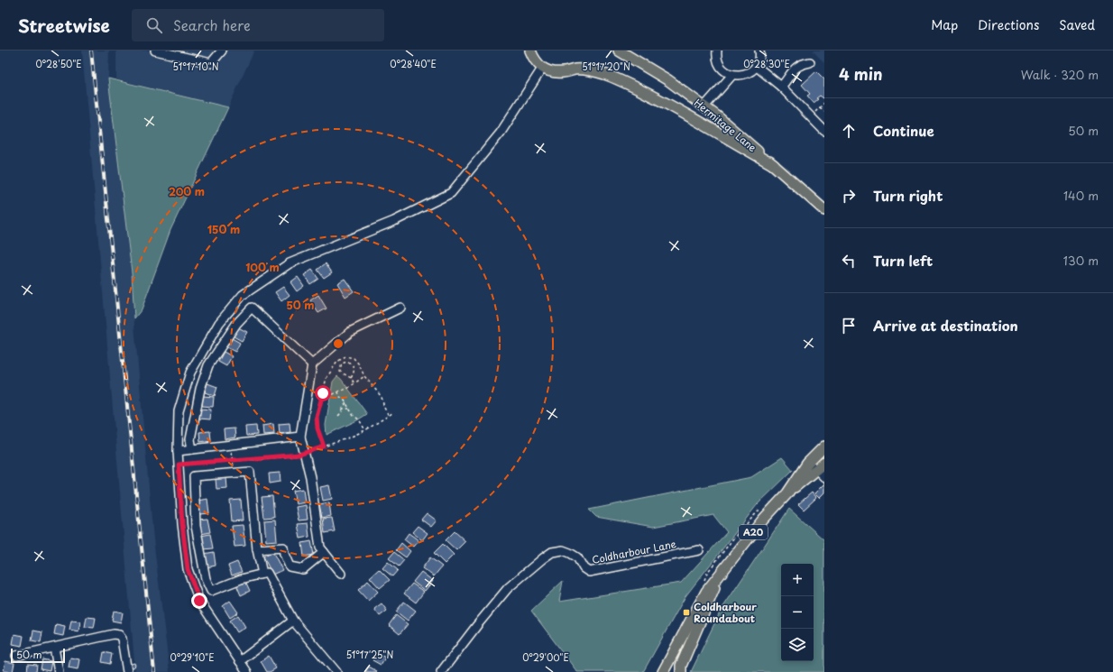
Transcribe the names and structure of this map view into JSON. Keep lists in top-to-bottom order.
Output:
{
  "streets": {
    "main road": ["Hermitage Lane", "A20"],
    "street": ["Coldharbour Lane"]
  },
  "places": {
    "transit": ["Coldharbour Roundabout"]
  },
  "scale_bar": "50 m",
  "page": {
    "header": "Streetwise",
    "search": "Search here",
    "nav": ["Map", "Directions", "Saved"],
    "heading": ["4 min", "Walk · 320 m"],
    "list": [
      ["Continue", "50 m"],
      ["Turn right", "140 m"],
      ["Turn left", "130 m"],
      "Arrive at destination"
    ],
    "map_buttons": ["+", "−"],
    "scale": "50 m"
  },
  "coordinates": [
    "0°28'50\"E",
    "0°28'40\"E",
    "0°28'30\"E",
    "51°17'10\"N",
    "51°17'20\"N",
    "51°17'25\"N",
    "0°29'10\"E",
    "0°29'00\"E"
  ],
  "rings": [
    "200 m",
    "150 m",
    "100 m",
    "50 m"
  ]
}
